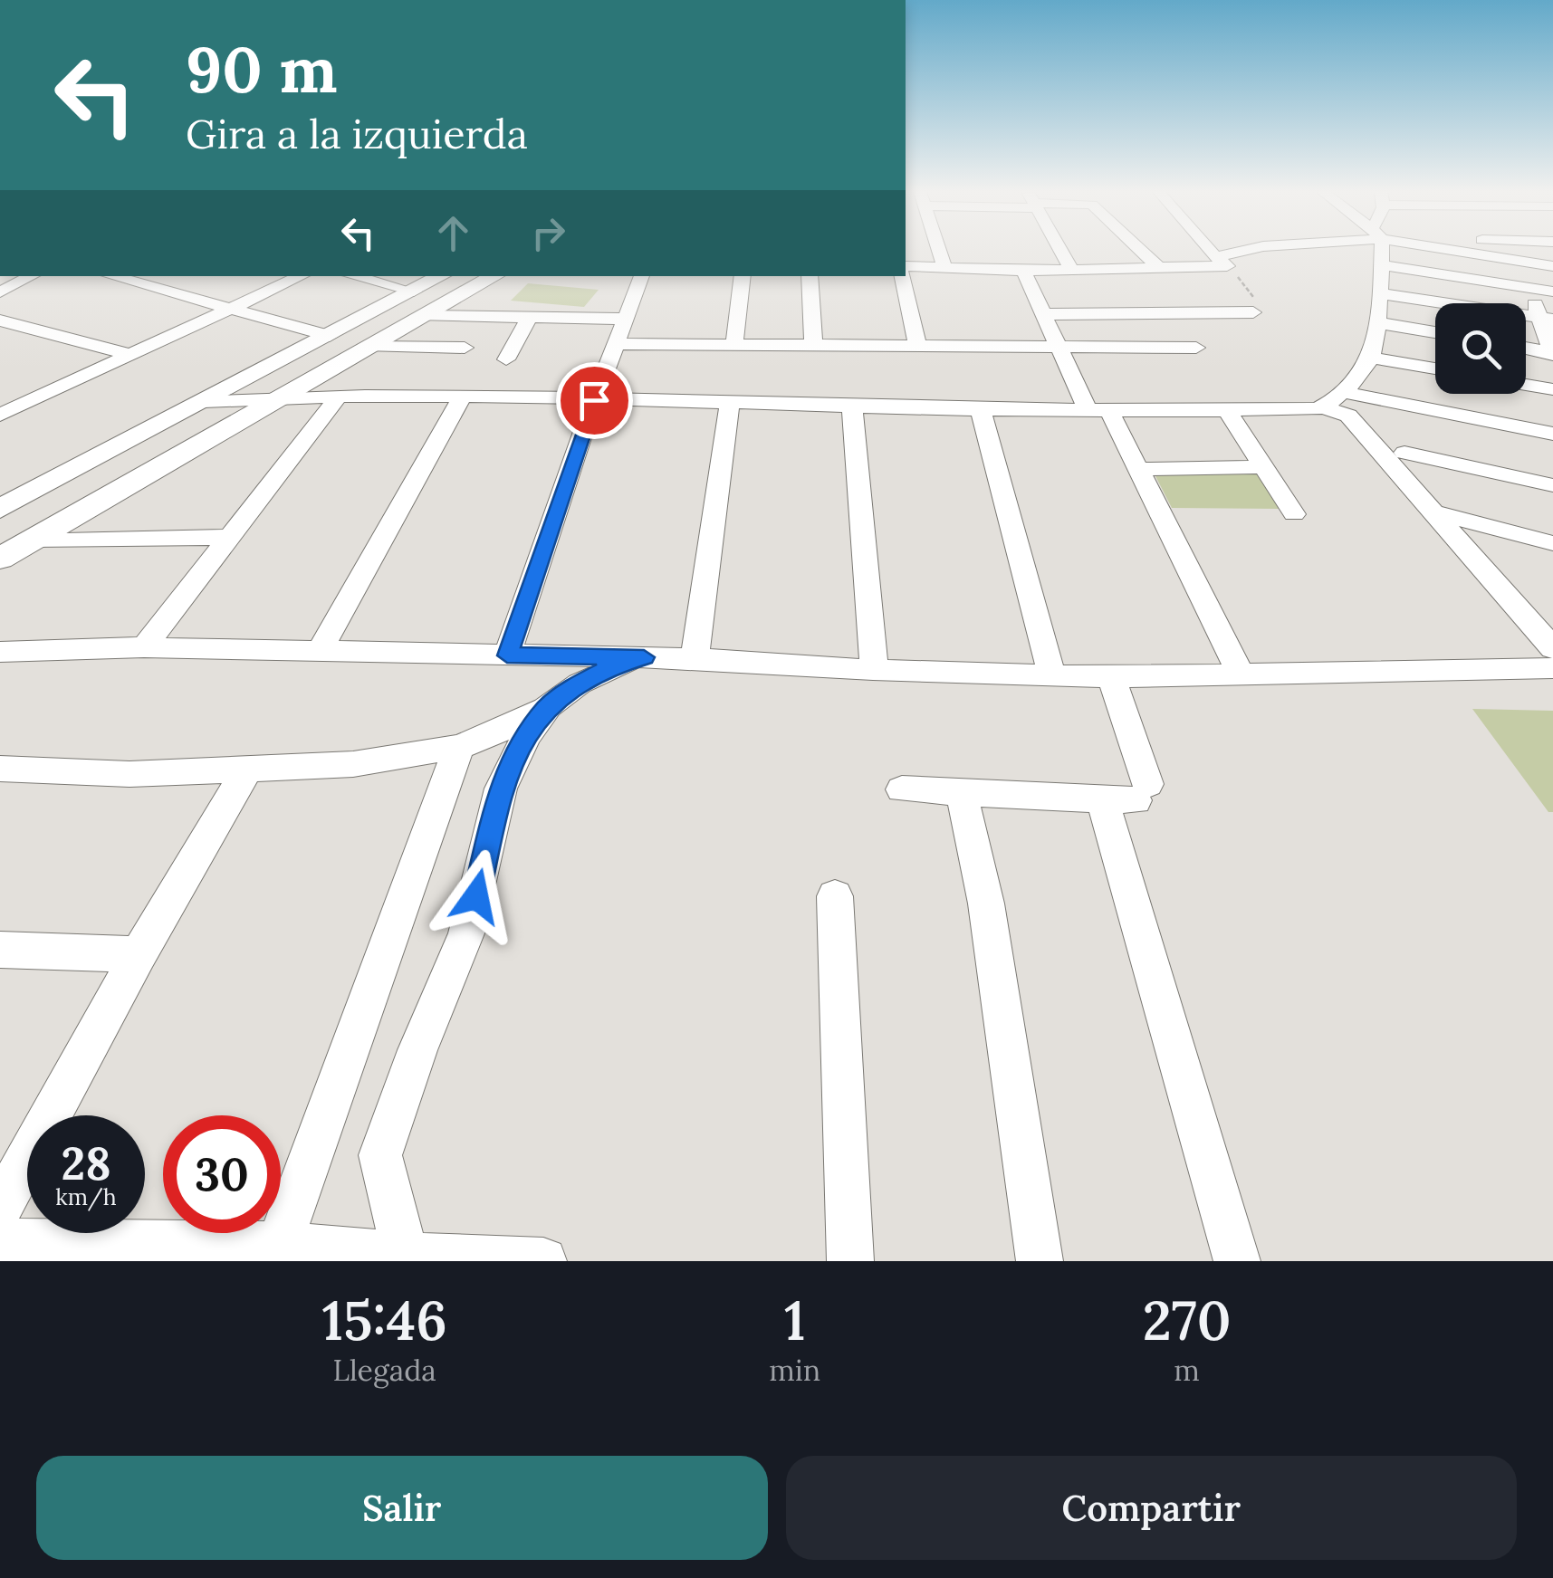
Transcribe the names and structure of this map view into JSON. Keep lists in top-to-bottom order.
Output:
{
  "page": {
    "turn": ["90 m", "Gira a la izquierda"],
    "speed": "28 km/h",
    "limit": "30",
    "eta": [
      "15:46",
      "Llegada",
      "1",
      "min",
      "270",
      "m"
    ],
    "buttons": ["Salir", "Compartir"]
  }
}
